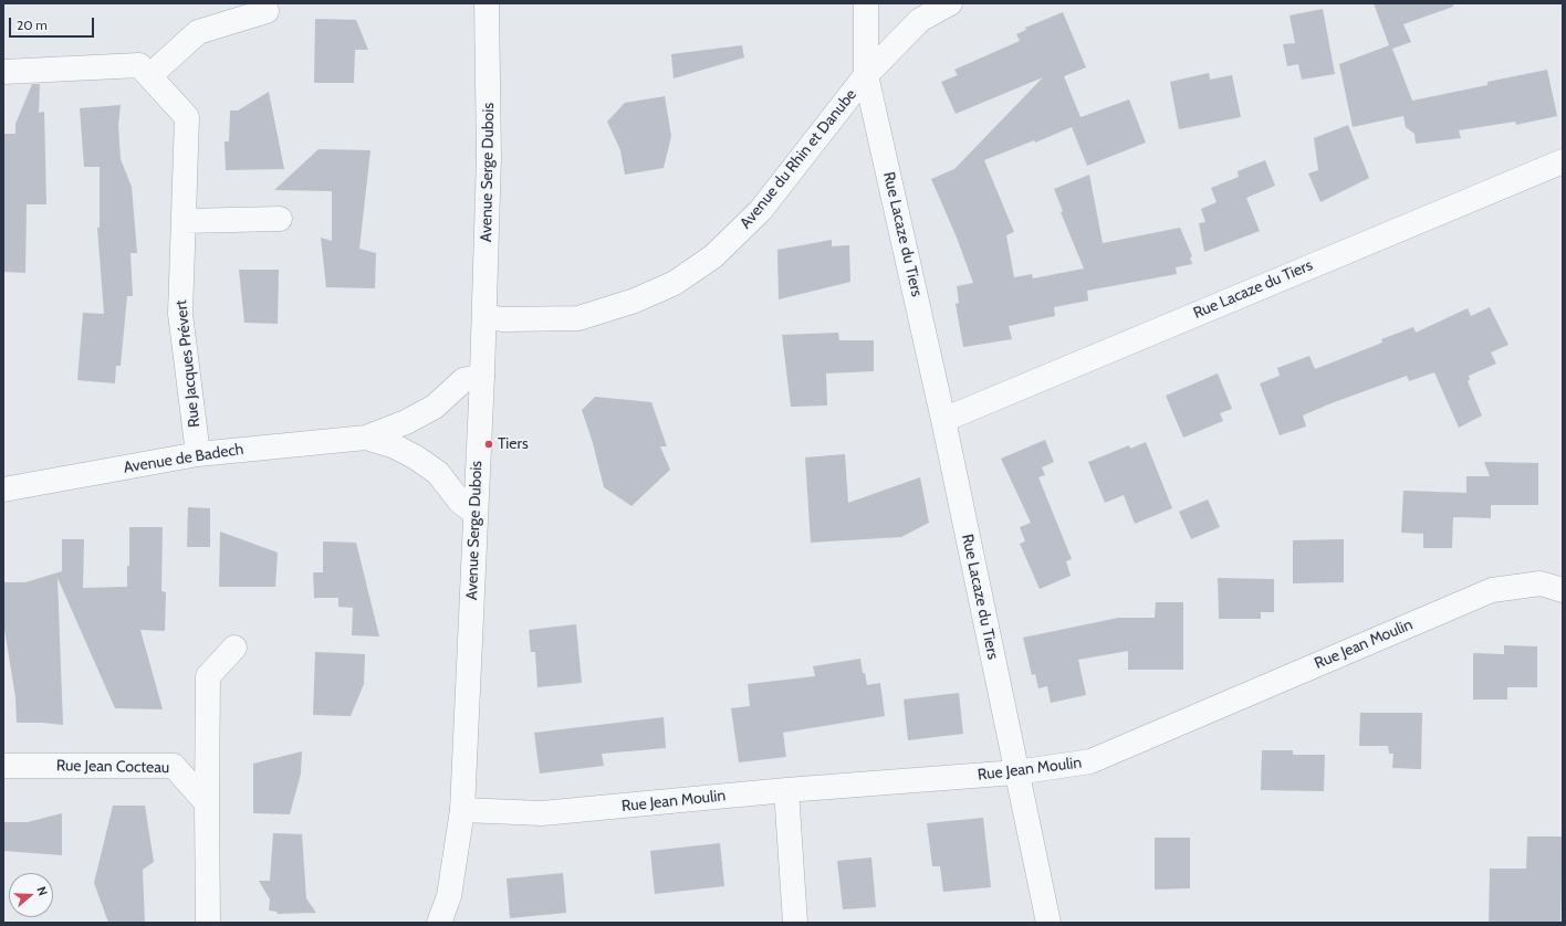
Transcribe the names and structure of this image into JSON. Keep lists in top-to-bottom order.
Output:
{
  "streets": {
    "street": [
      "Avenue du Rhin et Danube",
      "Avenue Serge Dubois",
      "Rue Lacaze du Tiers",
      "Rue Jacques Prévert",
      "Avenue de Badech",
      "Rue Jean Moulin",
      "Rue Jean Cocteau"
    ]
  },
  "crossings": [
    ["Avenue du Rhin et Danube", "Avenue Serge Dubois"],
    ["Avenue du Rhin et Danube", "Rue Lacaze du Tiers"],
    ["Avenue Serge Dubois", "Rue Jean Moulin"],
    ["Rue Lacaze du Tiers", "Rue Jean Moulin"],
    ["Rue Jacques Prévert", "Avenue de Badech"]
  ],
  "places": ["Tiers"],
  "scale_bar": "20 m",
  "north": "right"
}
